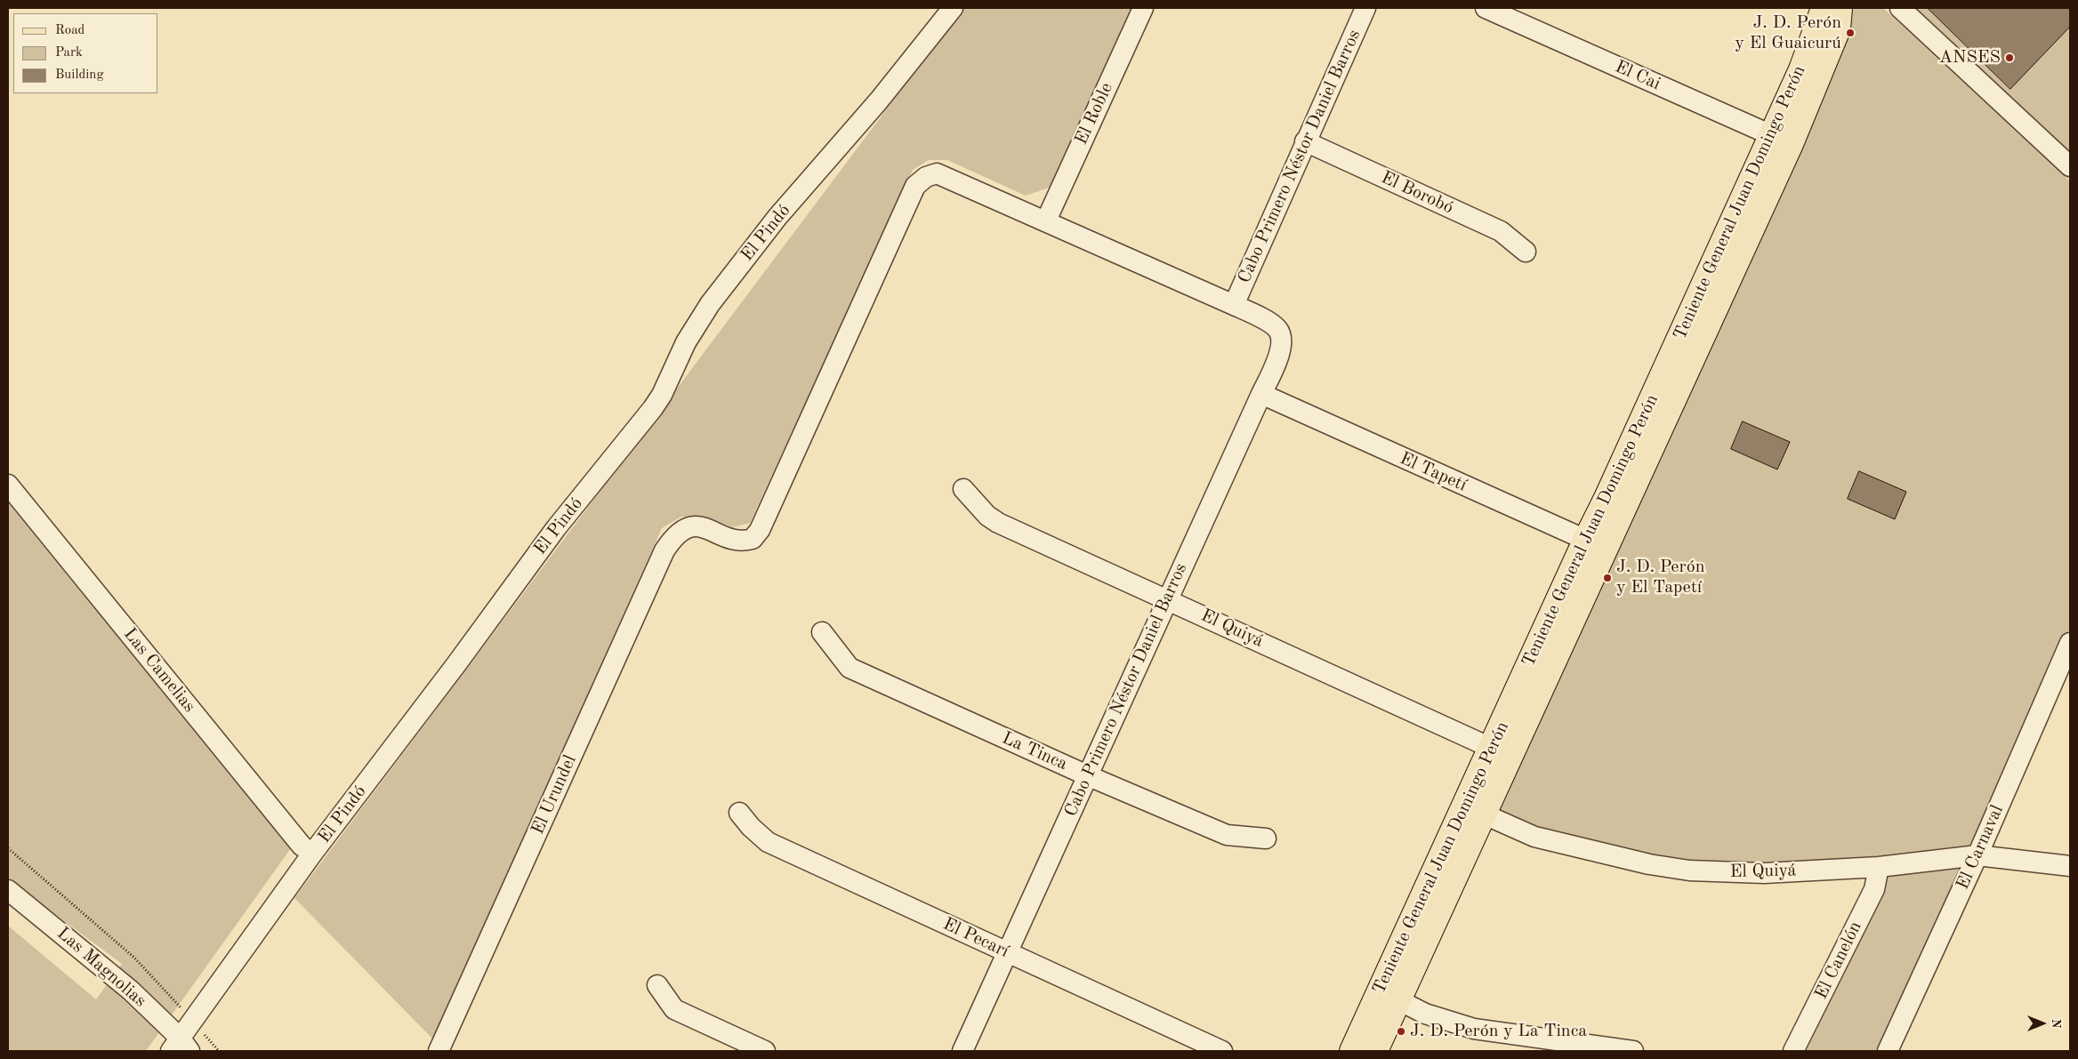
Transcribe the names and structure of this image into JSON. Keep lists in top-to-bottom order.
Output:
{
  "streets": {
    "main road": ["Teniente General Juan Domingo Perón"],
    "street": [
      "El Cai",
      "El Roble",
      "Cabo Primero Néstor Daniel Barros",
      "El Borobó",
      "El Pindó",
      "El Tapetí",
      "El Quiyá",
      "Las Camelias",
      "La Tinca",
      "El Urundel",
      "El Carnaval",
      "El Pecarí",
      "El Canelón",
      "Las Magnolias"
    ]
  },
  "crossings": [
    ["El Cai", "Teniente General Juan Domingo Perón"],
    ["El Roble", "El Urundel"],
    ["Cabo Primero Néstor Daniel Barros", "El Borobó"],
    ["Cabo Primero Néstor Daniel Barros", "El Tapetí"],
    ["Cabo Primero Néstor Daniel Barros", "El Quiyá"],
    ["Cabo Primero Néstor Daniel Barros", "La Tinca"],
    ["Cabo Primero Néstor Daniel Barros", "El Pecarí"],
    ["Teniente General Juan Domingo Perón", "El Tapetí"],
    ["Teniente General Juan Domingo Perón", "El Quiyá"],
    ["El Pindó", "Las Camelias"],
    ["El Pindó", "Las Magnolias"],
    ["El Quiyá", "El Carnaval"],
    ["El Quiyá", "El Canelón"]
  ],
  "places": [
    "J. D. Perón y El Guaicurú",
    "ANSES",
    "J. D. Perón y El Tapetí",
    "J. D. Perón y La Tinca"
  ],
  "legend": ["Road", "Park", "Building"],
  "north": "right"
}
